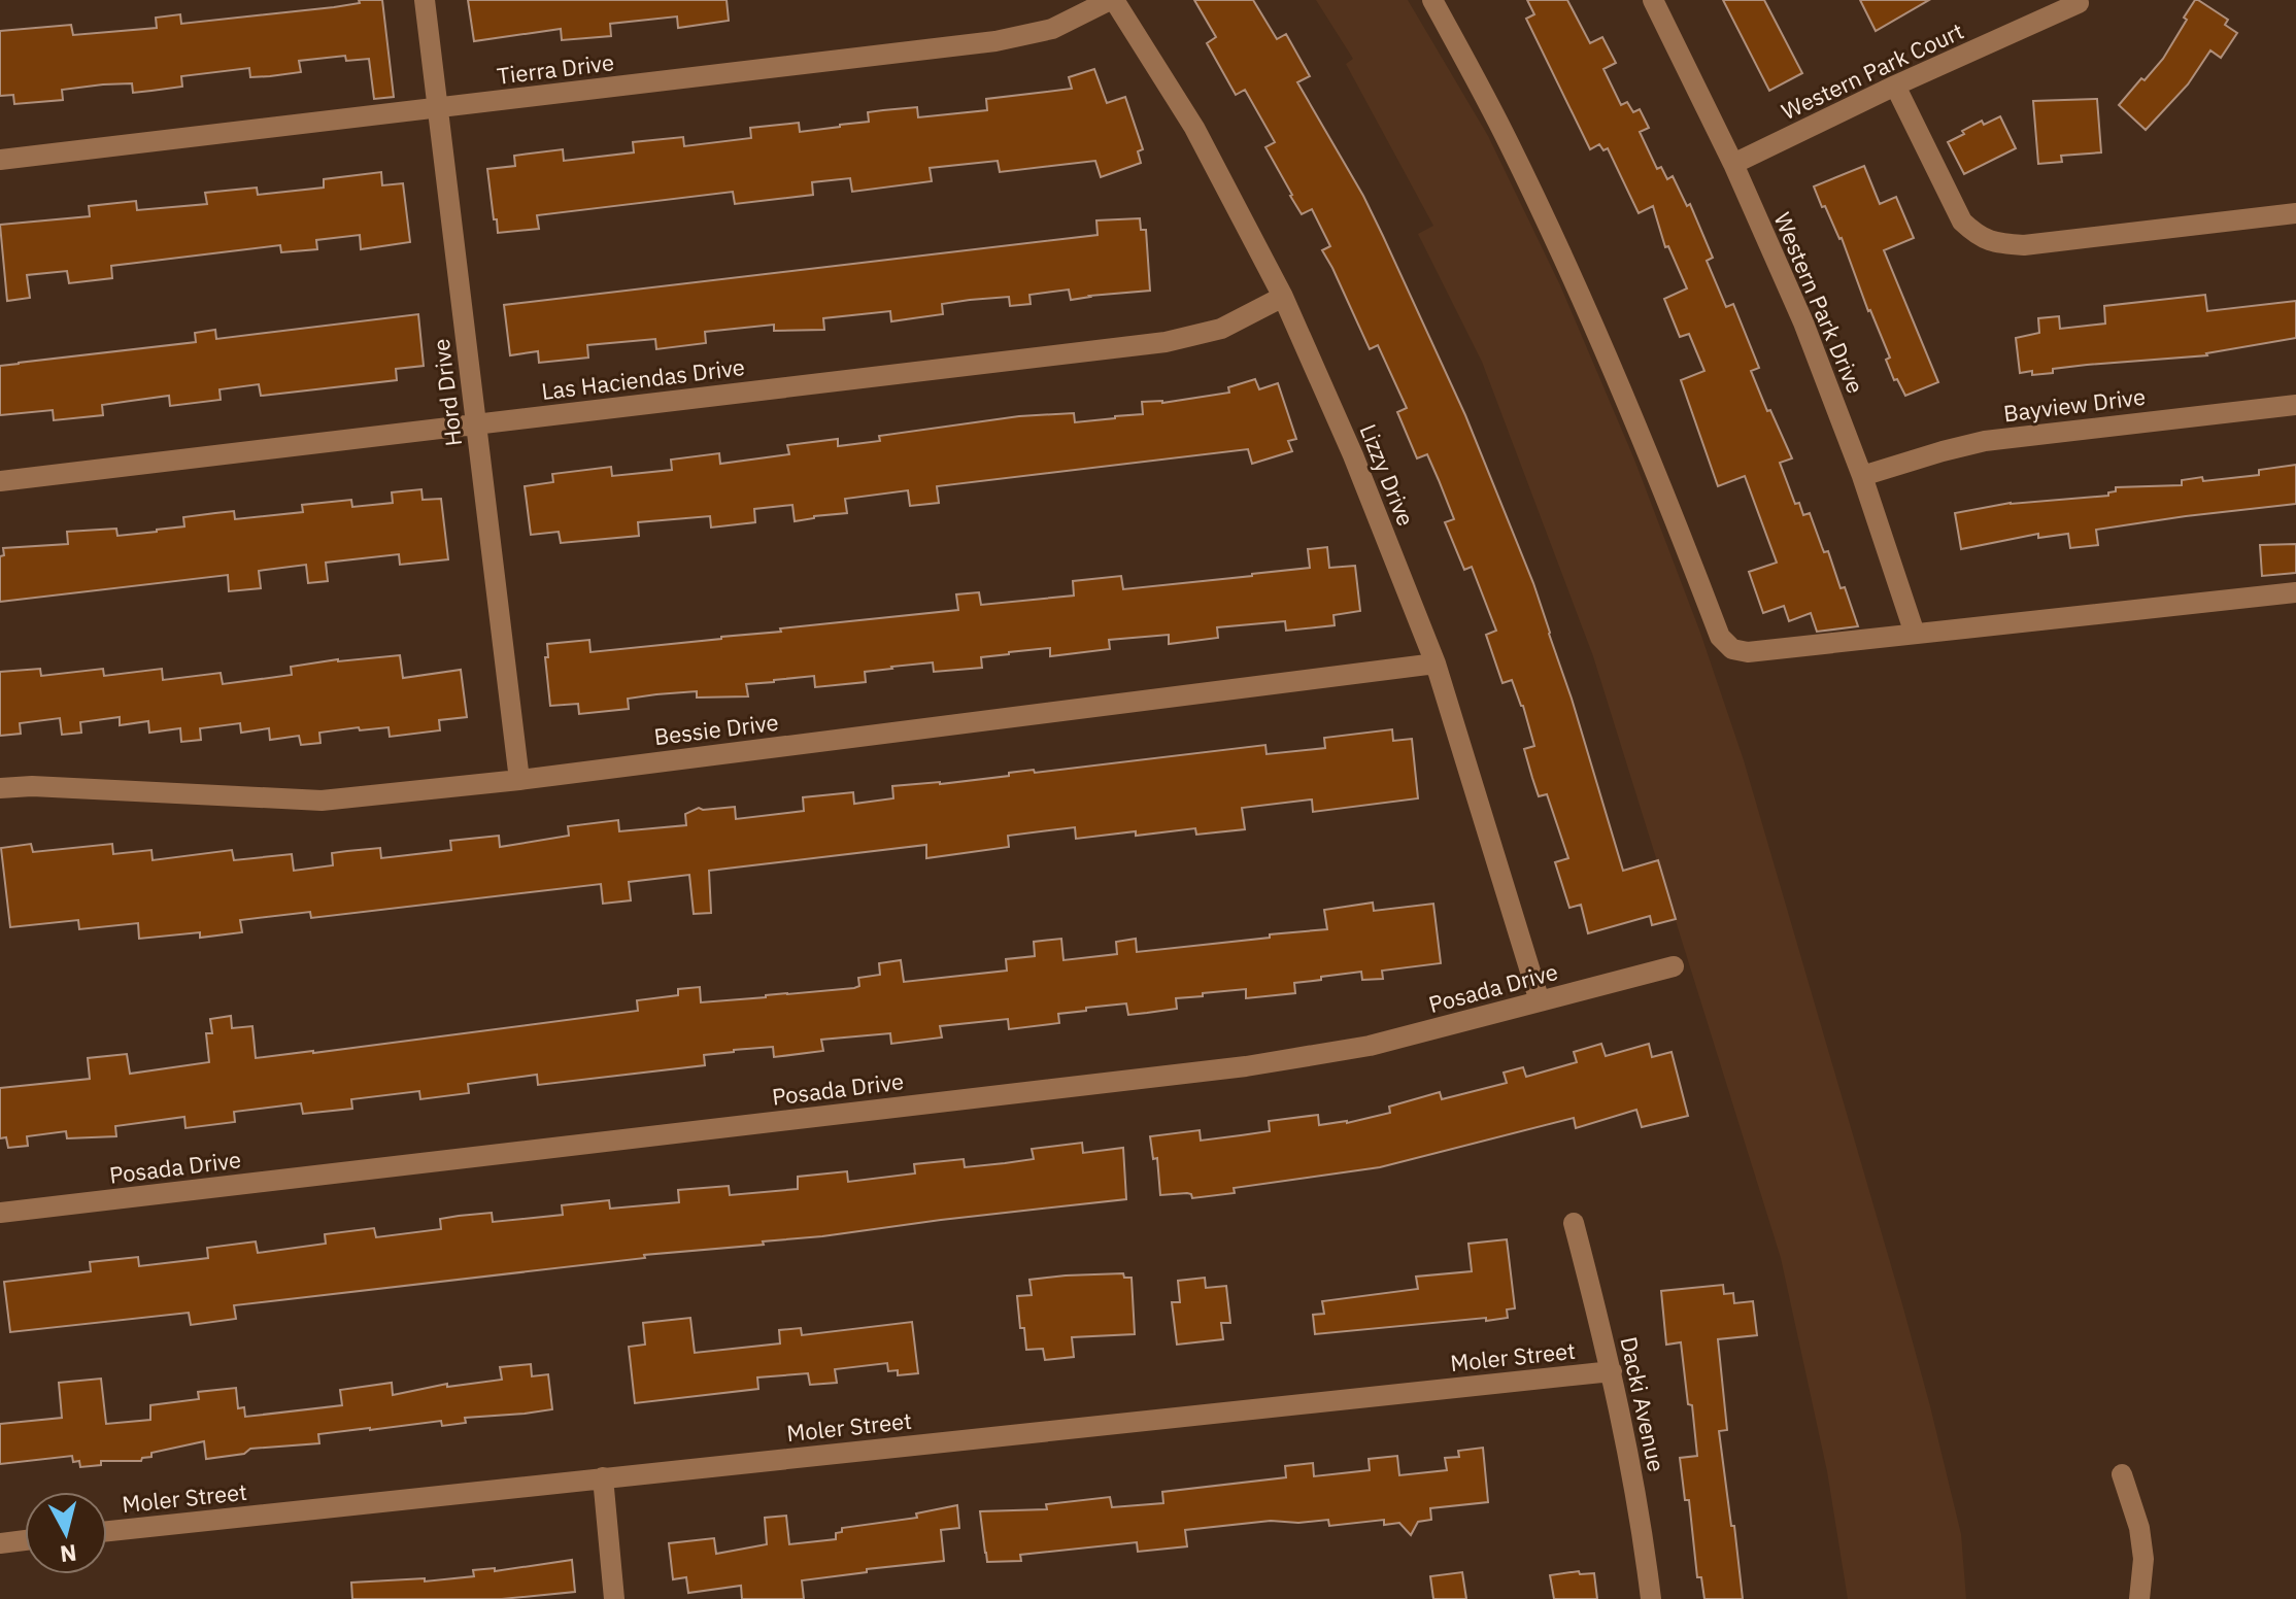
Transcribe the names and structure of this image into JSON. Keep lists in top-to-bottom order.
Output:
{
  "streets": {
    "street": [
      "Tierra Drive",
      "Western Park Court",
      "Western Park Drive",
      "Las Haciendas Drive",
      "Hord Drive",
      "Bayview Drive",
      "Lizzy Drive",
      "Bessie Drive",
      "Posada Drive",
      "Moler Street",
      "Dacki Avenue"
    ]
  },
  "crossings": [
    ["Tierra Drive", "Hord Drive"],
    ["Tierra Drive", "Lizzy Drive"],
    ["Western Park Court", "Western Park Drive"],
    ["Western Park Drive", "Bayview Drive"],
    ["Las Haciendas Drive", "Hord Drive"],
    ["Las Haciendas Drive", "Lizzy Drive"],
    ["Hord Drive", "Bessie Drive"],
    ["Lizzy Drive", "Bessie Drive"],
    ["Lizzy Drive", "Posada Drive"],
    ["Moler Street", "Dacki Avenue"]
  ],
  "north": "bottom"
}
